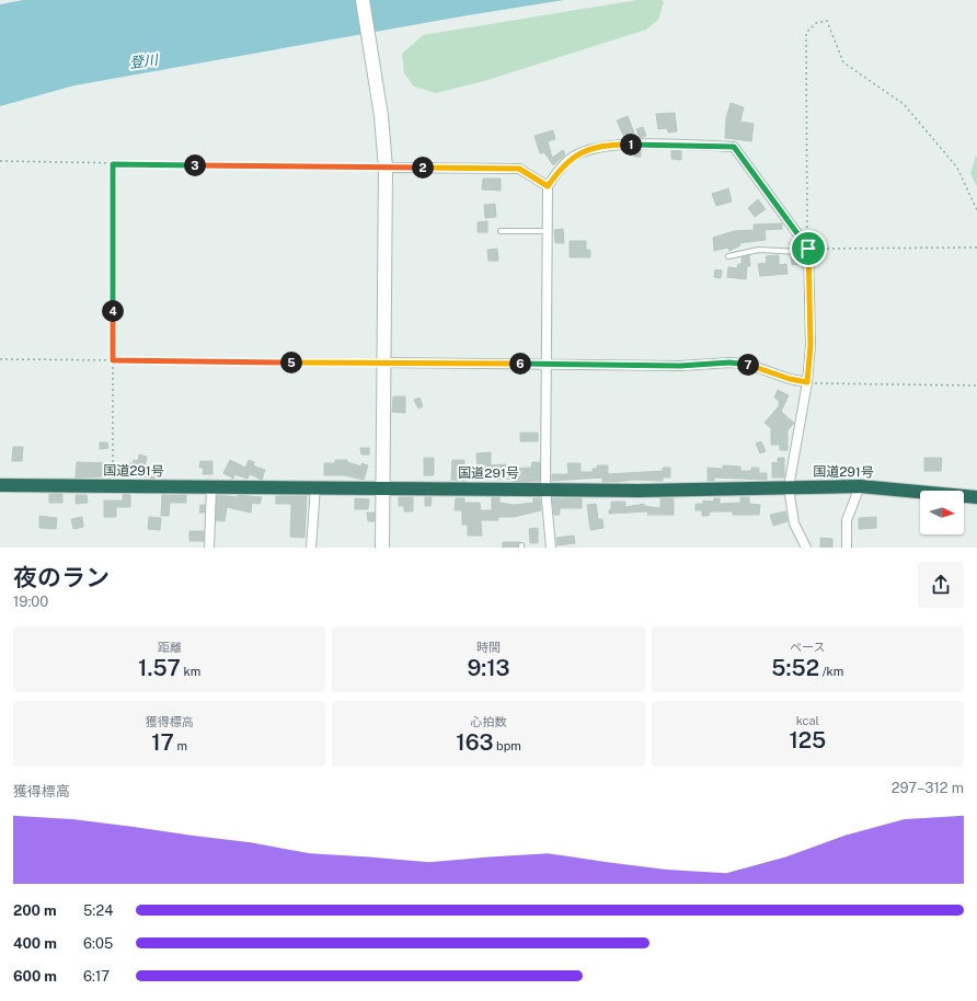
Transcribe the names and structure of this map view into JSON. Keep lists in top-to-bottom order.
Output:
{
  "streets": {
    "highway": ["国道291号"]
  },
  "water": ["登川"],
  "north": "right",
  "page": {
    "pins": [
      "1",
      "3",
      "2",
      "4",
      "5",
      "6",
      "7"
    ],
    "heading": ["夜のラン", "19:00"],
    "stats": [
      ["距離", "1.57 km"],
      ["時間", "9:13"],
      ["ペース", "5:52 /km"],
      ["獲得標高", "17 m"],
      ["心拍数", "163 bpm"],
      ["kcal", "125"]
    ],
    "chart": ["獲得標高", "297–312 m"],
    "list": [
      {
        "name": "200 m",
        "note": "5:24"
      },
      {
        "name": "400 m",
        "note": "6:05"
      },
      {
        "name": "600 m",
        "note": "6:17"
      }
    ]
  }
}
